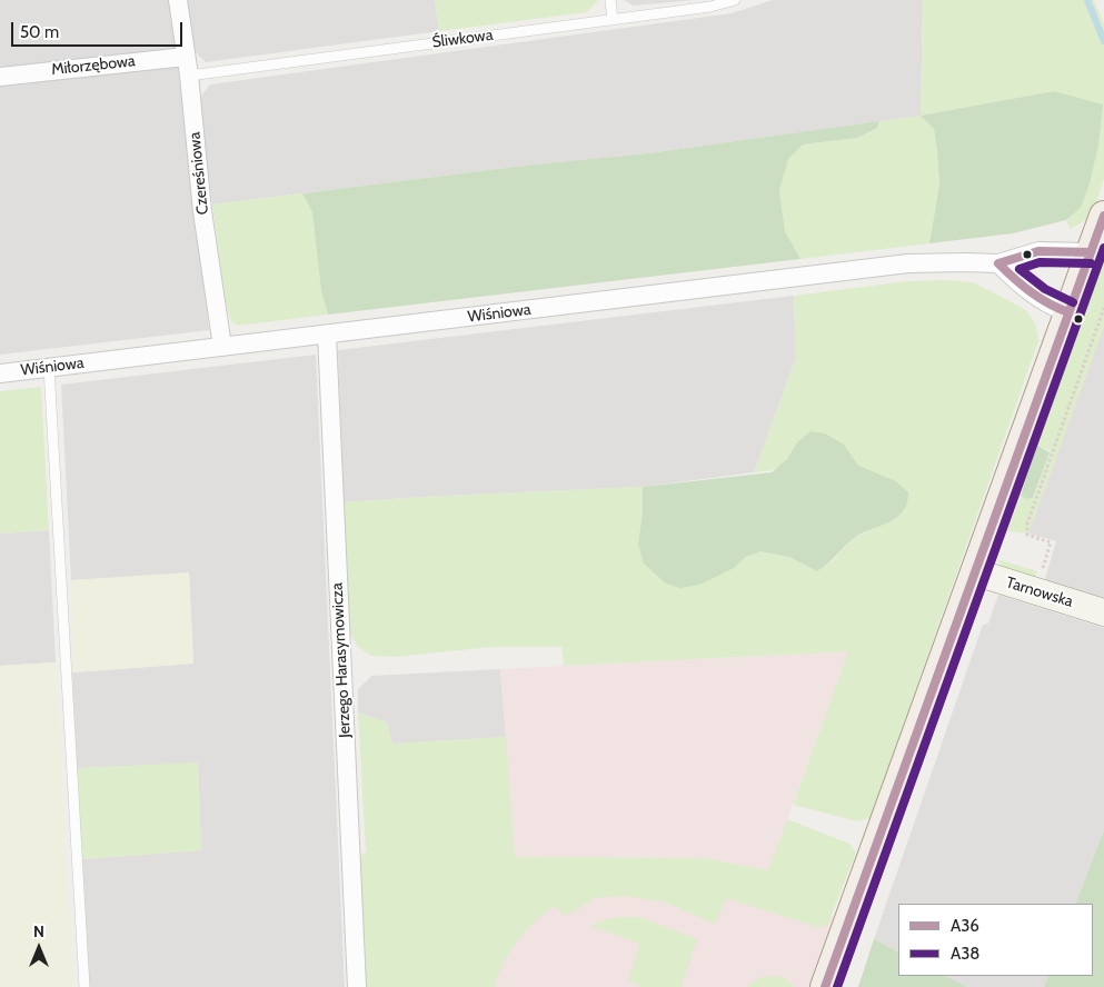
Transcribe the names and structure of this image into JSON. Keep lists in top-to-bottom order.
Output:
{
  "streets": {
    "street": [
      "Miłorzębowa",
      "Czereśniowa",
      "Wiśniowa",
      "Tarnowska",
      "Jerzego Harasymowicza"
    ],
    "lane": ["Śliwkowa"]
  },
  "crossings": [
    ["Śliwkowa", "Czereśniowa"],
    ["Miłorzębowa", "Czereśniowa"],
    ["Czereśniowa", "Wiśniowa"],
    ["Wiśniowa", "Jerzego Harasymowicza"]
  ],
  "lines": ["transit line A36", "transit line A38"],
  "legend": ["A36", "A38"],
  "scale_bar": "50 m",
  "north": "top"
}
